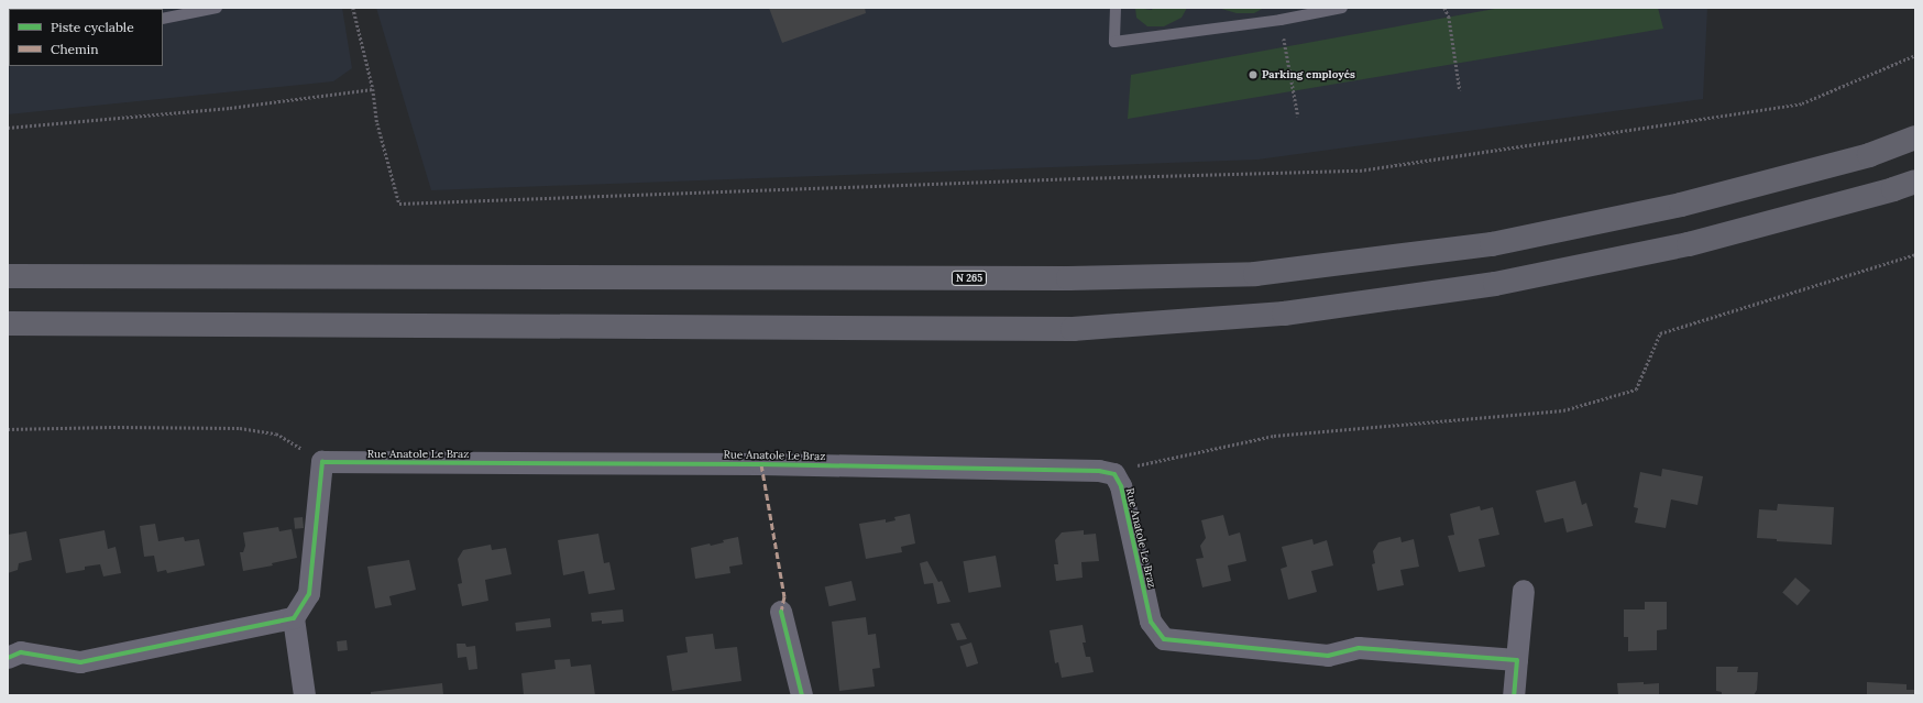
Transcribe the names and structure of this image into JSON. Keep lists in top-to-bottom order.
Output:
{
  "streets": {
    "highway": ["N 265"],
    "street": ["Rue Anatole Le Braz"]
  },
  "places": ["Parking employés"],
  "legend": ["Piste cyclable", "Chemin"]
}
